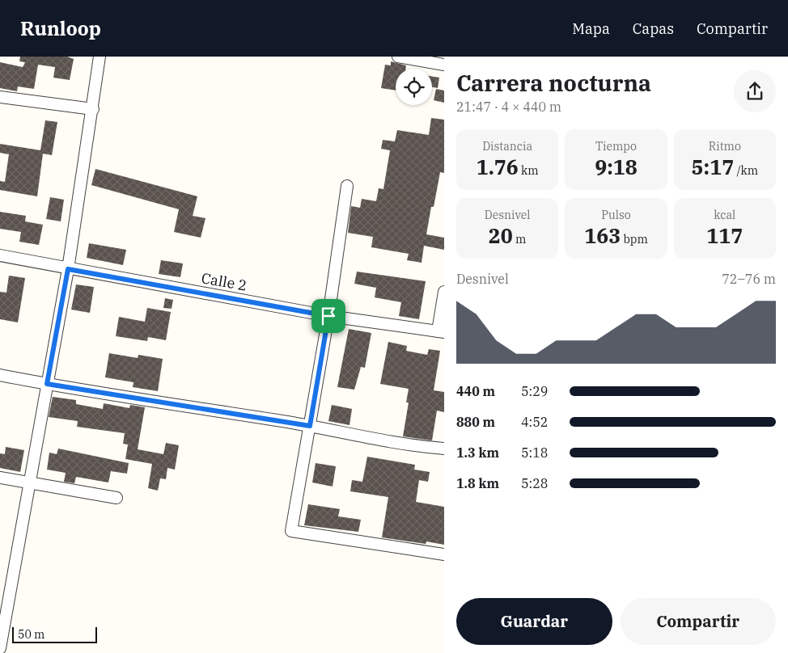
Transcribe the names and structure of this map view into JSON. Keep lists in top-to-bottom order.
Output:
{
  "streets": {
    "street": ["Calle 2"]
  },
  "scale_bar": "50 m",
  "page": {
    "header": "Runloop",
    "nav": ["Mapa", "Capas", "Compartir"],
    "heading": ["Carrera nocturna", "21:47 · 4 × 440 m"],
    "stats": [
      ["Distancia", "1.76 km"],
      ["Tiempo", "9:18"],
      ["Ritmo", "5:17 /km"],
      ["Desnivel", "20 m"],
      ["Pulso", "163 bpm"],
      ["kcal", "117"]
    ],
    "chart": ["Desnivel", "72–76 m"],
    "list": [
      {
        "name": "440 m",
        "note": "5:29"
      },
      {
        "name": "880 m",
        "note": "4:52"
      },
      {
        "name": "1.3 km",
        "note": "5:18"
      },
      {
        "name": "1.8 km",
        "note": "5:28"
      }
    ],
    "buttons": ["Guardar", "Compartir"],
    "scale": "50 m"
  }
}
